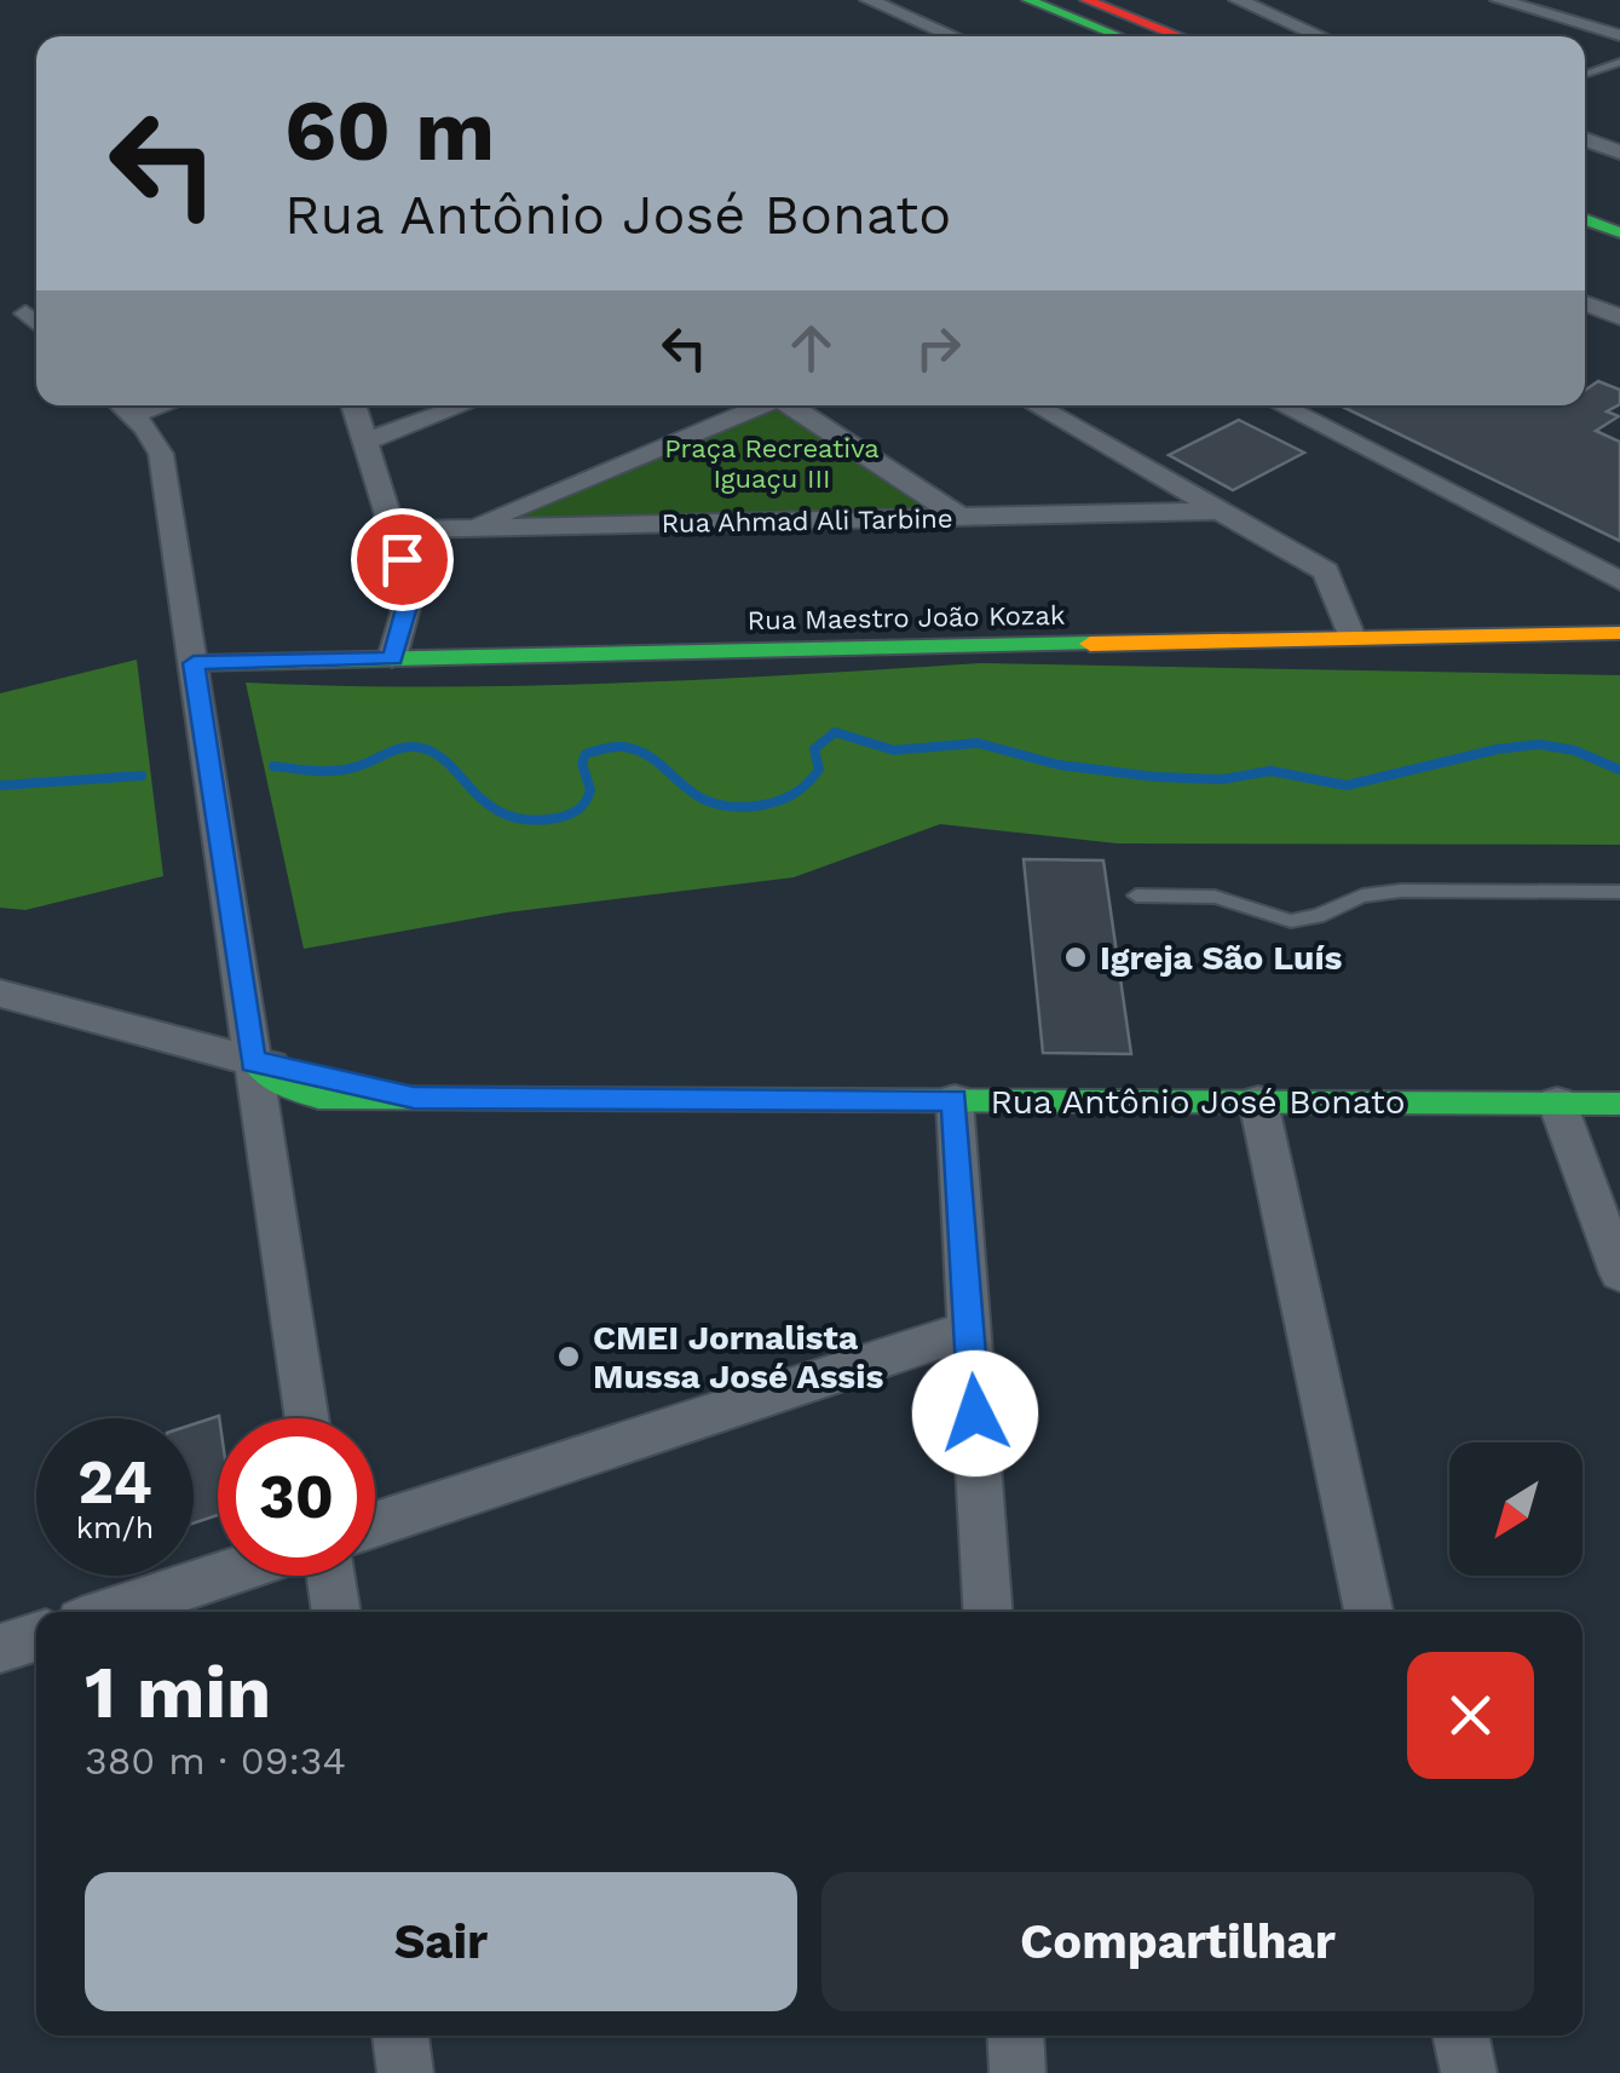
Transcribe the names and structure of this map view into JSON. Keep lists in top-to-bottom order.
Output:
{
  "streets": {
    "main road": ["Rua Maestro João Kozak", "Rua Antônio José Bonato"],
    "street": ["Rua Ahmad Ali Tarbine"]
  },
  "parks": ["Praça Recreativa Iguaçu III"],
  "places": ["Igreja São Luís", "CMEI Jornalista Mussa José Assis"],
  "north": "bottom left",
  "page": {
    "turn": ["60 m", "Rua Antônio José Bonato"],
    "speed": "24 km/h",
    "limit": "30",
    "heading": ["1 min", "380 m · 09:34"],
    "buttons": ["Sair", "Compartilhar"]
  }
}
